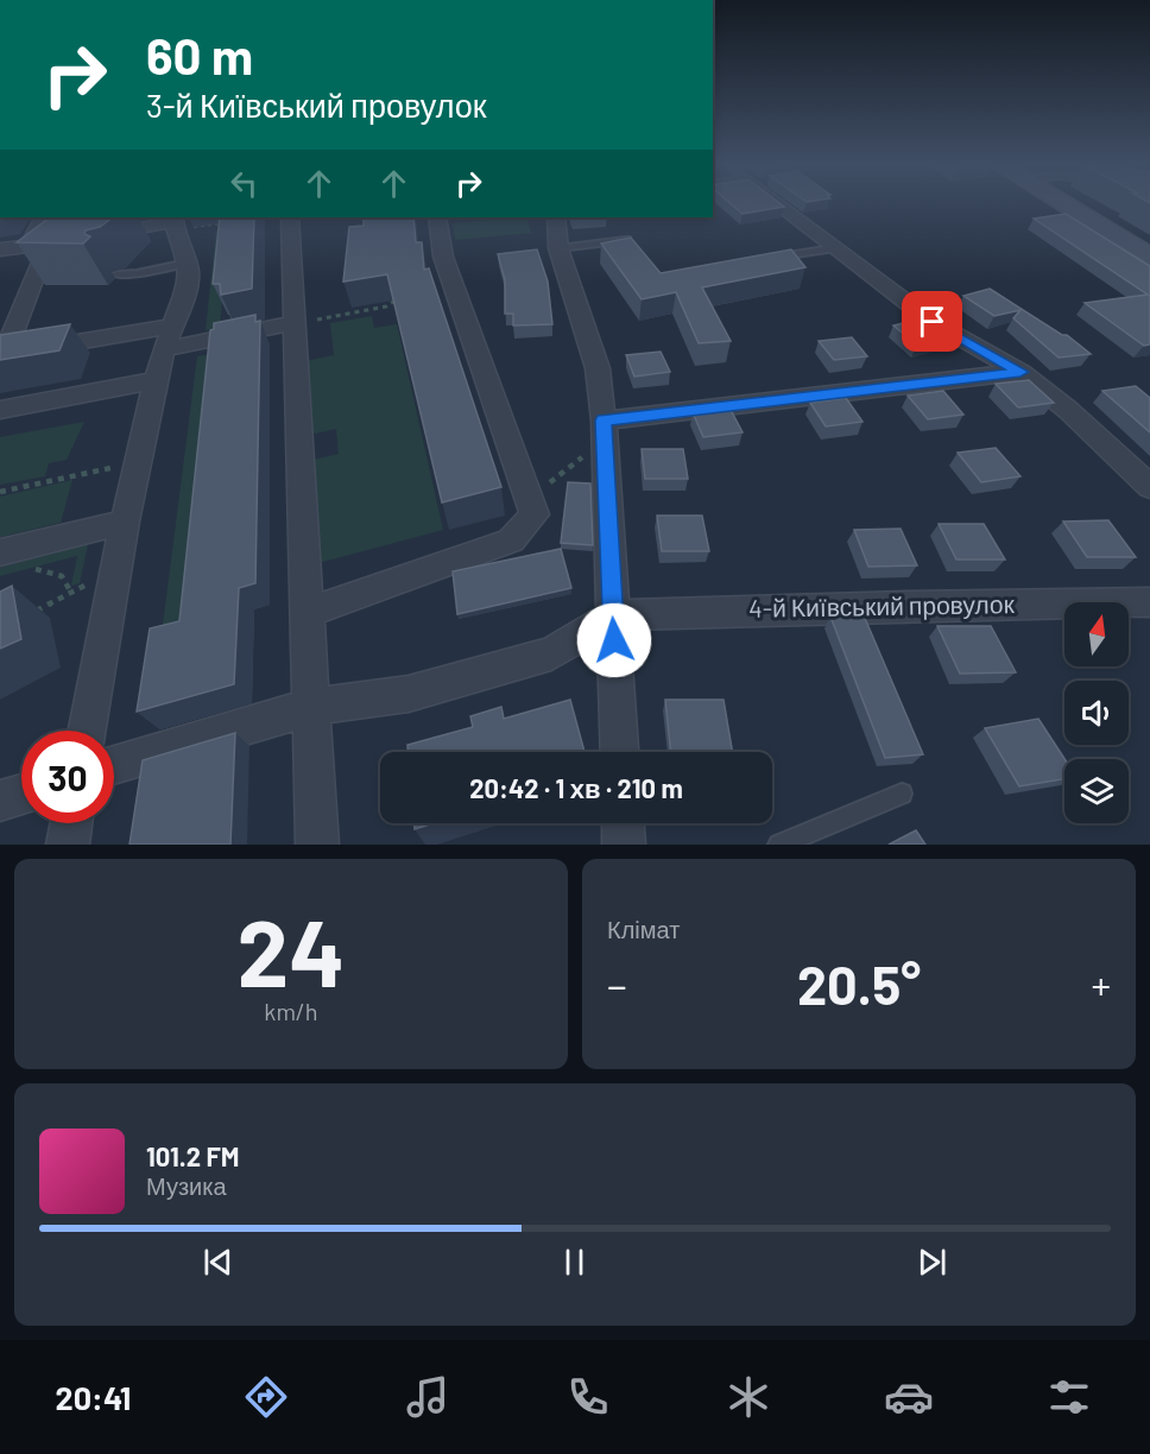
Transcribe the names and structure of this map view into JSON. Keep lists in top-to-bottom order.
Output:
{
  "streets": {
    "street": ["4-й Київський провулок"]
  },
  "north": "top",
  "page": {
    "turn": ["60 m", "3-й Київський провулок"],
    "limit": "30",
    "trip": "20:42 · 1 хв · 210 m",
    "tile": [
      ["24", "km/h"],
      "Клімат"
    ],
    "heat": ["−", "20.5°", "+"],
    "song": ["101.2 FM", "Музика"],
    "tabs": "20:41"
  }
}
